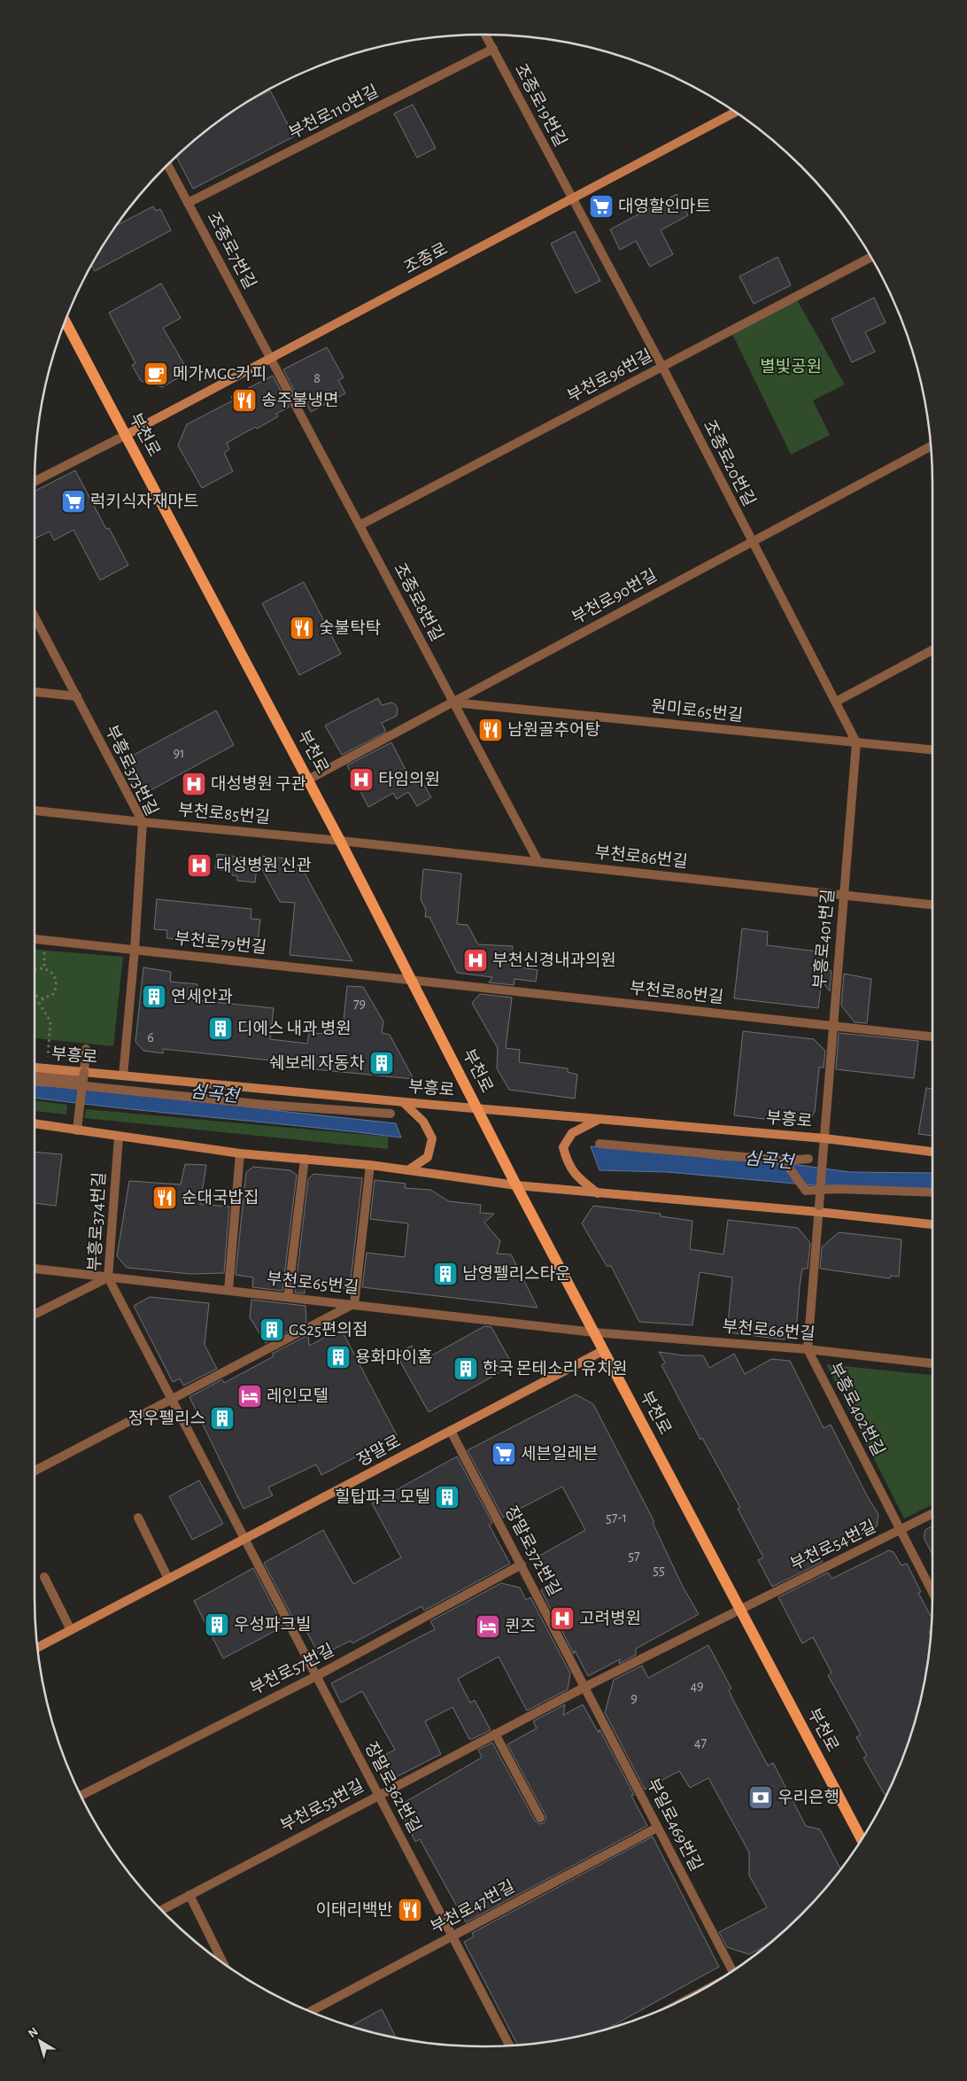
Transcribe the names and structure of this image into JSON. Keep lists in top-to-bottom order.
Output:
{
  "streets": {
    "main road": ["부천로"],
    "street": [
      "조종로19번길",
      "부천로110번길",
      "조종로7번길",
      "조종로",
      "부천로96번길",
      "조종로20번길",
      "부천로90번길",
      "조종로8번길",
      "원미로65번길",
      "부흥로373번길",
      "부천로85번길",
      "부천로86번길",
      "부흥로401번길",
      "부천로79번길",
      "부천로80번길",
      "부흥로",
      "부흥로374번길",
      "부천로65번길",
      "부천로66번길",
      "부흥로402번길",
      "장말로",
      "부천로54번길",
      "장말로372번길",
      "부천로57번길",
      "장말로362번길",
      "부천로53번길",
      "부일로469번길",
      "부천로47번길"
    ]
  },
  "crossings": [
    ["조종로19번길", "부천로110번길"],
    ["조종로19번길", "조종로"],
    ["조종로19번길", "조종로20번길"],
    ["부천로110번길", "조종로7번길"],
    ["조종로7번길", "조종로"],
    ["조종로7번길", "조종로8번길"],
    ["조종로", "부천로"],
    ["조종로", "조종로20번길"],
    ["조종로", "조종로8번길"],
    ["부천로96번길", "조종로20번길"],
    ["부천로96번길", "조종로8번길"],
    ["부천로", "부천로90번길"],
    ["부천로", "부천로85번길"],
    ["부천로", "부천로86번길"],
    ["부천로", "부천로79번길"],
    ["부천로", "부천로80번길"],
    ["부천로", "부흥로"],
    ["부천로", "부천로65번길"],
    ["부천로", "부천로66번길"],
    ["부천로", "장말로"],
    ["부천로", "부천로54번길"],
    ["부천로", "부천로53번길"],
    ["조종로20번길", "부천로90번길"],
    ["조종로20번길", "원미로65번길"],
    ["조종로20번길", "부흥로401번길"],
    ["부천로90번길", "조종로8번길"],
    ["부천로90번길", "원미로65번길"],
    ["조종로8번길", "원미로65번길"],
    ["조종로8번길", "부천로86번길"],
    ["원미로65번길", "부흥로401번길"],
    ["부흥로373번길", "부천로85번길"],
    ["부흥로373번길", "부천로79번길"],
    ["부흥로373번길", "부흥로"],
    ["부천로85번길", "부천로86번길"],
    ["부천로86번길", "부흥로401번길"],
    ["부흥로401번길", "부천로80번길"],
    ["부흥로401번길", "부흥로"],
    ["부천로79번길", "부천로80번길"],
    ["부흥로374번길", "부천로65번길"],
    ["부흥로374번길", "장말로"],
    ["부흥로374번길", "장말로362번길"],
    ["부천로65번길", "부천로66번길"],
    ["부천로66번길", "부흥로402번길"],
    ["부흥로402번길", "부천로54번길"],
    ["장말로", "장말로372번길"],
    ["장말로", "장말로362번길"],
    ["부천로54번길", "부천로53번길"],
    ["장말로372번길", "부천로57번길"],
    ["장말로372번길", "부천로53번길"],
    ["장말로372번길", "부일로469번길"],
    ["부천로57번길", "장말로362번길"],
    ["장말로362번길", "부천로53번길"],
    ["장말로362번길", "부천로47번길"],
    ["부천로53번길", "부일로469번길"],
    ["부일로469번길", "부천로47번길"]
  ],
  "water": ["심곡천"],
  "parks": ["별빛공원"],
  "places": {
    "supermarket": ["대영할인마트", "럭키식자재마트", "세븐일레븐"],
    "cafe": ["메가MGC커피"],
    "restaurant": [
      "송주불냉면",
      "숯불탁탁",
      "남원골추어탕",
      "순대국밥집",
      "이태리백반"
    ],
    "hospital": [
      "타임의원",
      "대성병원 구관",
      "대성병원 신관",
      "부천신경내과의원",
      "고려병원"
    ],
    "building": [
      "연세안과",
      "디에스 내과 병원",
      "쉐보레 자동차",
      "남영펠리스타운",
      "GS25편의점",
      "용화마이홈",
      "한국 몬테소리 유치원",
      "정우펠리스",
      "힐탑파크 모텔",
      "우성파크빌"
    ],
    "hotel": ["레인모텔", "퀸즈"],
    "bank": ["우리은행"]
  },
  "house_numbers": [
    "8",
    "91",
    "79",
    "6",
    "57-1",
    "57",
    "55",
    "49",
    "9",
    "47"
  ],
  "north": "top left"
}
